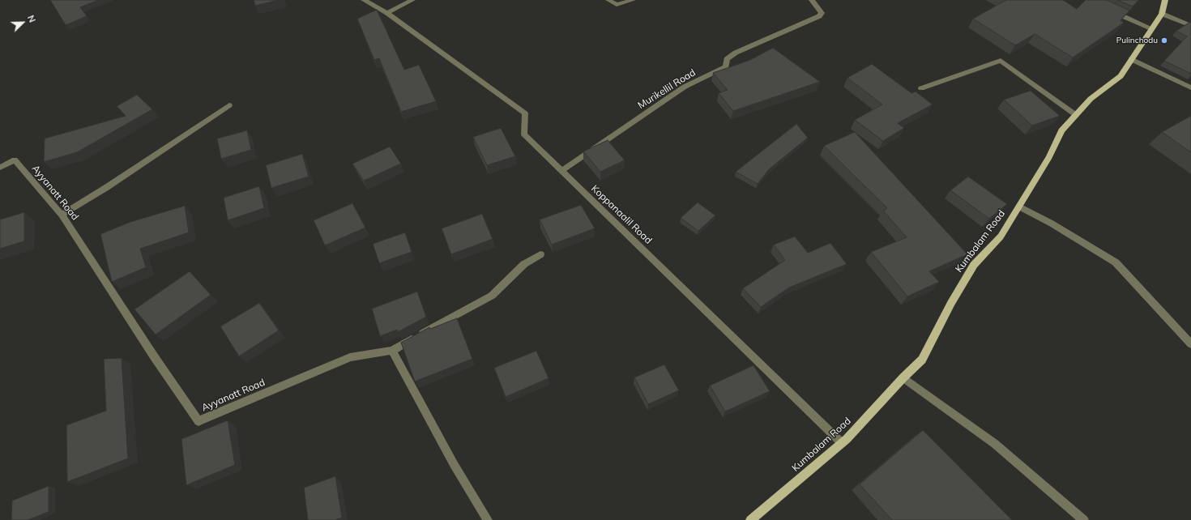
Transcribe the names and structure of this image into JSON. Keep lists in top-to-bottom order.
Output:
{
  "streets": {
    "main road": ["Kumbalam Road"],
    "street": ["Murikellil Road", "Ayyanatt Road", "Koppanaalil Road"]
  },
  "crossings": [
    ["Murikellil Road", "Koppanaalil Road"],
    ["Koppanaalil Road", "Kumbalam Road"]
  ],
  "places": ["Pulinchodu"],
  "north": "top right"
}
